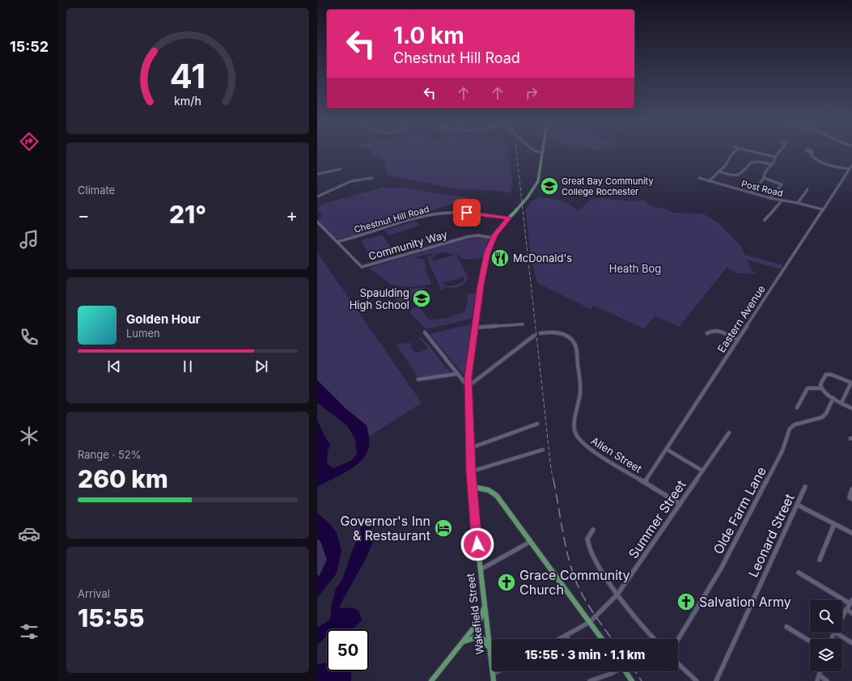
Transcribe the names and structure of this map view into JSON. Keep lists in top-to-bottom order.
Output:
{
  "streets": {
    "main road": ["Wakefield Street"],
    "street": [
      "Post Road",
      "Chestnut Hill Road",
      "Community Way",
      "Eastern Avenue",
      "Allen Street",
      "Olde Farm Lane",
      "Summer Street",
      "Leonard Street"
    ]
  },
  "crossings": [
    ["Post Road", "Eastern Avenue"],
    ["Chestnut Hill Road", "Community Way"],
    ["Chestnut Hill Road", "Wakefield Street"],
    ["Community Way", "Wakefield Street"],
    ["Eastern Avenue", "Allen Street"],
    ["Allen Street", "Summer Street"]
  ],
  "parks": ["Heath Bog"],
  "places": {
    "school or university": ["Great Bay Community College Rochester", "Spaulding High School"],
    "restaurant": ["McDonald's"],
    "hotel": ["Governor's Inn & Restaurant"],
    "church": ["Grace Community Church", "Salvation Army"]
  },
  "page": {
    "tabs": "15:52",
    "turn": ["1.0 km", "Chestnut Hill Road"],
    "tile": [
      "Climate",
      ["Range · 52%", "260 km"],
      ["Arrival", "15:55"]
    ],
    "heat": ["−", "21°", "+"],
    "song": ["Golden Hour", "Lumen"],
    "limit": "50",
    "trip": "15:55 · 3 min · 1.1 km",
    "gauge": ["41", "km/h"]
  }
}
